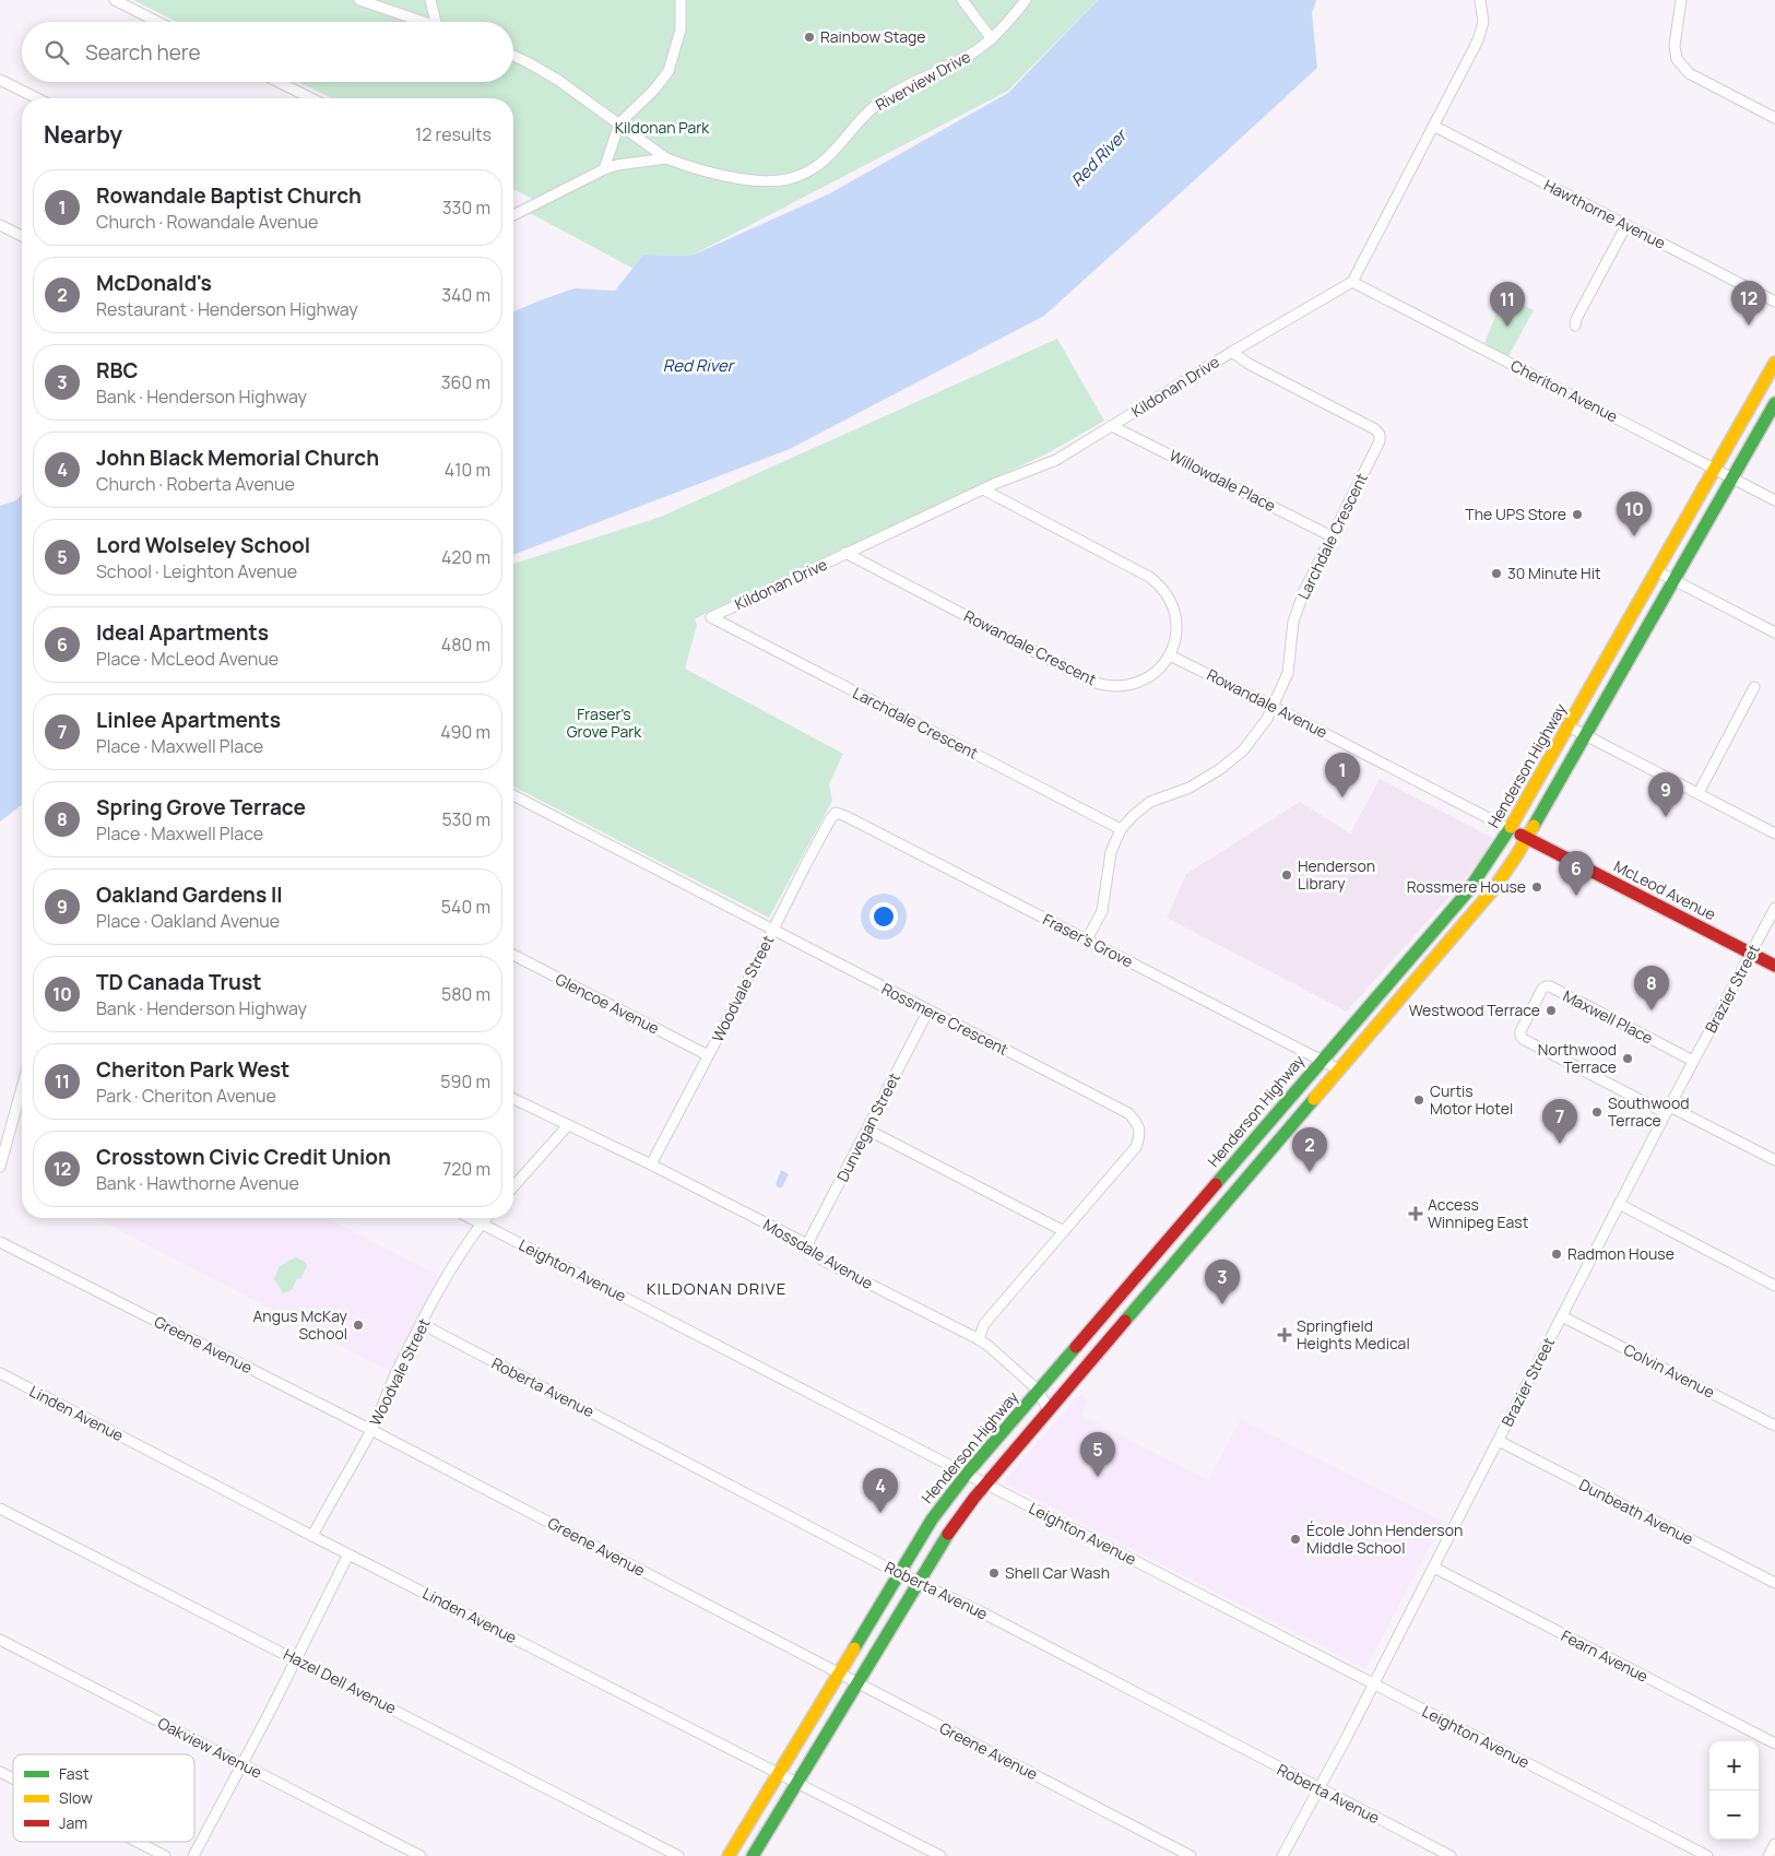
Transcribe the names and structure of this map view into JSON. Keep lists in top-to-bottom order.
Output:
{
  "streets": {
    "main road": ["Henderson Highway", "McLeod Avenue"],
    "street": [
      "Riverview Drive",
      "Hawthorne Avenue",
      "Kildonan Drive",
      "Cheriton Avenue",
      "Willowdale Place",
      "Larchdale Crescent",
      "Rowandale Crescent",
      "Rowandale Avenue",
      "Fraser's Grove",
      "Woodvale Street",
      "Brazier Street",
      "Glencoe Avenue",
      "Maxwell Place",
      "Rossmere Crescent",
      "Dunvegan Street",
      "Mossdale Avenue",
      "Leighton Avenue",
      "Greene Avenue",
      "Colvin Avenue",
      "Roberta Avenue",
      "Linden Avenue",
      "Dunbeath Avenue",
      "Fearn Avenue",
      "Hazel Dell Avenue",
      "Oakview Avenue"
    ]
  },
  "crossings": [
    ["Kildonan Drive", "Cheriton Avenue"],
    ["Kildonan Drive", "Willowdale Place"],
    ["Kildonan Drive", "Larchdale Crescent"],
    ["Kildonan Drive", "Rowandale Crescent"],
    ["Cheriton Avenue", "Henderson Highway"],
    ["Willowdale Place", "Larchdale Crescent"],
    ["Larchdale Crescent", "Rowandale Avenue"],
    ["Larchdale Crescent", "Fraser's Grove"],
    ["Rowandale Crescent", "Rowandale Avenue"],
    ["Rowandale Avenue", "Henderson Highway"],
    ["Rowandale Avenue", "McLeod Avenue"],
    ["Henderson Highway", "McLeod Avenue"],
    ["Henderson Highway", "Fraser's Grove"],
    ["Henderson Highway", "Mossdale Avenue"],
    ["Henderson Highway", "Leighton Avenue"],
    ["Henderson Highway", "Greene Avenue"],
    ["Henderson Highway", "Roberta Avenue"],
    ["Henderson Highway", "Linden Avenue"],
    ["McLeod Avenue", "Brazier Street"],
    ["Fraser's Grove", "Woodvale Street"],
    ["Woodvale Street", "Glencoe Avenue"],
    ["Woodvale Street", "Rossmere Crescent"],
    ["Woodvale Street", "Mossdale Avenue"],
    ["Woodvale Street", "Leighton Avenue"],
    ["Woodvale Street", "Greene Avenue"],
    ["Woodvale Street", "Roberta Avenue"],
    ["Woodvale Street", "Linden Avenue"],
    ["Brazier Street", "Maxwell Place"],
    ["Brazier Street", "Leighton Avenue"],
    ["Brazier Street", "Colvin Avenue"],
    ["Brazier Street", "Roberta Avenue"],
    ["Brazier Street", "Dunbeath Avenue"],
    ["Brazier Street", "Fearn Avenue"],
    ["Rossmere Crescent", "Dunvegan Street"],
    ["Rossmere Crescent", "Mossdale Avenue"],
    ["Dunvegan Street", "Mossdale Avenue"]
  ],
  "districts": ["KILDONAN DRIVE"],
  "water": ["Red River"],
  "parks": ["Kildonan Park", "Fraser's Grove Park"],
  "places": {
    "other": [
      "Rainbow Stage",
      "The UPS Store",
      "30 Minute Hit",
      "Henderson Library",
      "Rossmere House",
      "Westwood Terrace",
      "Northwood Terrace",
      "Curtis Motor Hotel",
      "Southwood Terrace",
      "Radmon House",
      "Angus McKay School",
      "École John Henderson Middle School",
      "Shell Car Wash"
    ],
    "health": ["Access Winnipeg East", "Springfield Heights Medical"]
  },
  "legend": ["Fast", "Slow", "Jam"],
  "page": {
    "search": "Search here",
    "heading": ["Nearby", "12 results"],
    "list": [
      {
        "mark": "1",
        "name": "Rowandale Baptist Church",
        "note": "Church · Rowandale Avenue",
        "value": "330 m"
      },
      {
        "mark": "2",
        "name": "McDonald's",
        "note": "Restaurant · Henderson Highway",
        "value": "340 m"
      },
      {
        "mark": "3",
        "name": "RBC",
        "note": "Bank · Henderson Highway",
        "value": "360 m"
      },
      {
        "mark": "4",
        "name": "John Black Memorial Church",
        "note": "Church · Roberta Avenue",
        "value": "410 m"
      },
      {
        "mark": "5",
        "name": "Lord Wolseley School",
        "note": "School · Leighton Avenue",
        "value": "420 m"
      },
      {
        "mark": "6",
        "name": "Ideal Apartments",
        "note": "Place · McLeod Avenue",
        "value": "480 m"
      },
      {
        "mark": "7",
        "name": "Linlee Apartments",
        "note": "Place · Maxwell Place",
        "value": "490 m"
      },
      {
        "mark": "8",
        "name": "Spring Grove Terrace",
        "note": "Place · Maxwell Place",
        "value": "530 m"
      },
      {
        "mark": "9",
        "name": "Oakland Gardens II",
        "note": "Place · Oakland Avenue",
        "value": "540 m"
      },
      {
        "mark": "10",
        "name": "TD Canada Trust",
        "note": "Bank · Henderson Highway",
        "value": "580 m"
      },
      {
        "mark": "11",
        "name": "Cheriton Park West",
        "note": "Park · Cheriton Avenue",
        "value": "590 m"
      },
      {
        "mark": "12",
        "name": "Crosstown Civic Credit Union",
        "note": "Bank · Hawthorne Avenue",
        "value": "720 m"
      }
    ],
    "pins": [
      "12",
      "11",
      "10",
      "1",
      "9",
      "6",
      "8",
      "7",
      "2",
      "3",
      "5",
      "4"
    ],
    "map_buttons": ["+", "−"]
  }
}
